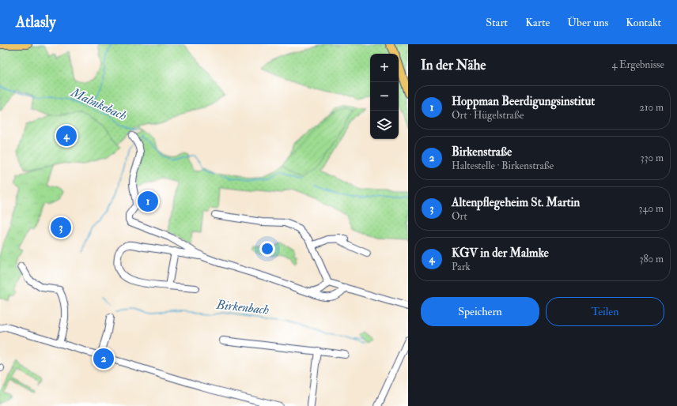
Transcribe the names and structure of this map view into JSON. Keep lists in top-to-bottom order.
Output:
{
  "water": ["Malmkebach", "Birkenbach"],
  "page": {
    "header": "Atlasly",
    "nav": [
      "Start",
      "Karte",
      "Über uns",
      "Kontakt"
    ],
    "heading": ["In der Nähe", "4 Ergebnisse"],
    "map_buttons": ["+", "−"],
    "list": [
      {
        "mark": "1",
        "name": "Hoppman Beerdigungsinstitut",
        "note": "Ort · Hügelstraße",
        "value": "210 m"
      },
      {
        "mark": "2",
        "name": "Birkenstraße",
        "note": "Haltestelle · Birkenstraße",
        "value": "330 m"
      },
      {
        "mark": "3",
        "name": "Altenpflegeheim St. Martin",
        "note": "Ort",
        "value": "340 m"
      },
      {
        "mark": "4",
        "name": "KGV in der Malmke",
        "note": "Park",
        "value": "380 m"
      }
    ],
    "pins": [
      "4",
      "1",
      "3",
      "2"
    ],
    "buttons": ["Speichern", "Teilen"]
  }
}
